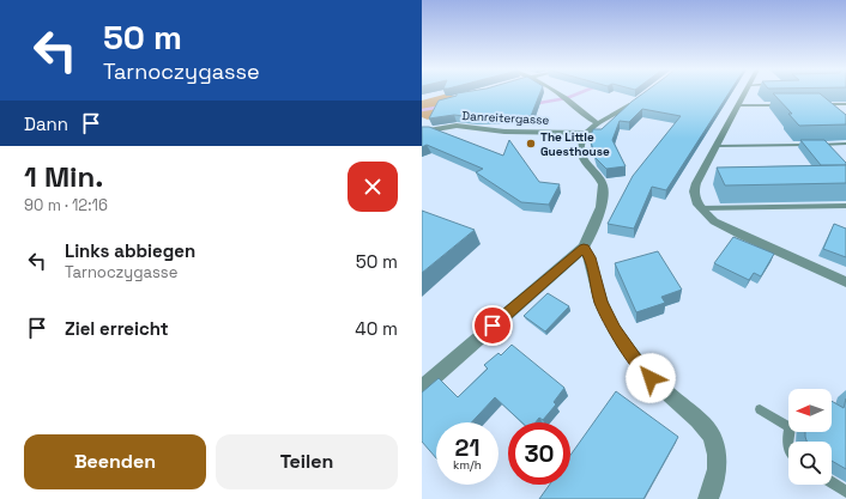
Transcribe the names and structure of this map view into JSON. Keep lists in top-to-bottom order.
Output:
{
  "streets": {
    "street": ["Danreitergasse"]
  },
  "places": ["The Little Guesthouse"],
  "north": "left",
  "page": {
    "turn": ["50 m", "Tarnoczygasse"],
    "then": "Dann",
    "heading": ["1 Min.", "90 m · 12:16"],
    "list": [
      {
        "name": "Links abbiegen",
        "note": "Tarnoczygasse",
        "value": "50 m"
      },
      {
        "name": "Ziel erreicht",
        "value": "40 m"
      }
    ],
    "speed": "21 km/h",
    "limit": "30",
    "buttons": ["Beenden", "Teilen"]
  }
}
